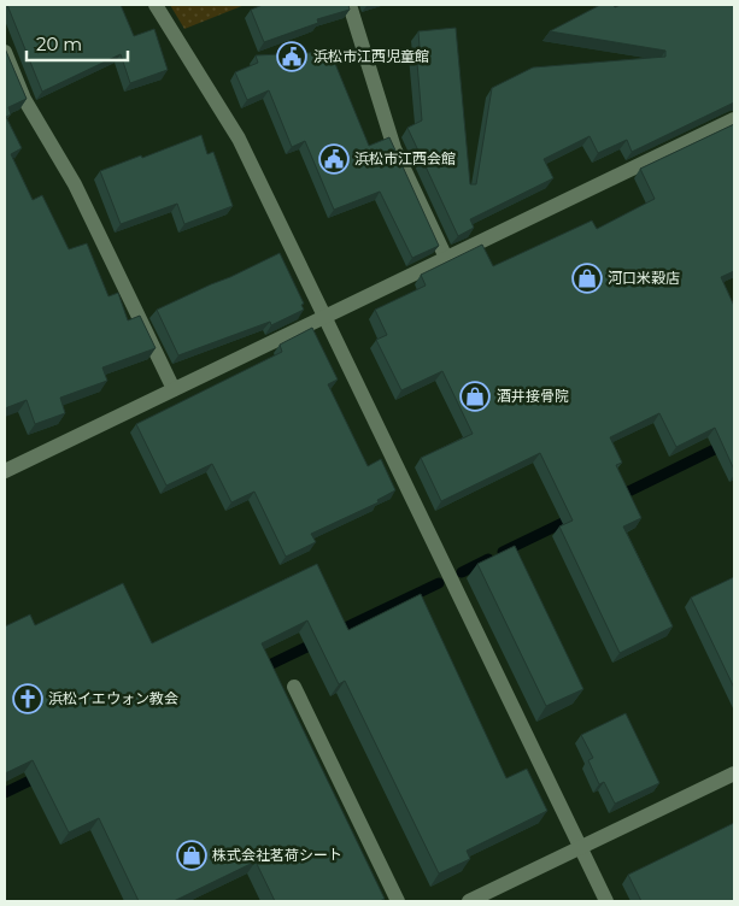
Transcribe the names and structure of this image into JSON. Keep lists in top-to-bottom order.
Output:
{
  "places": {
    "public building": ["浜松市江西児童館", "浜松市江西会館"],
    "shop": ["河口米穀店", "酒井接骨院", "株式会社茗荷シート"],
    "church": ["浜松イエウォン教会"]
  },
  "scale_bar": "20 m"
}
